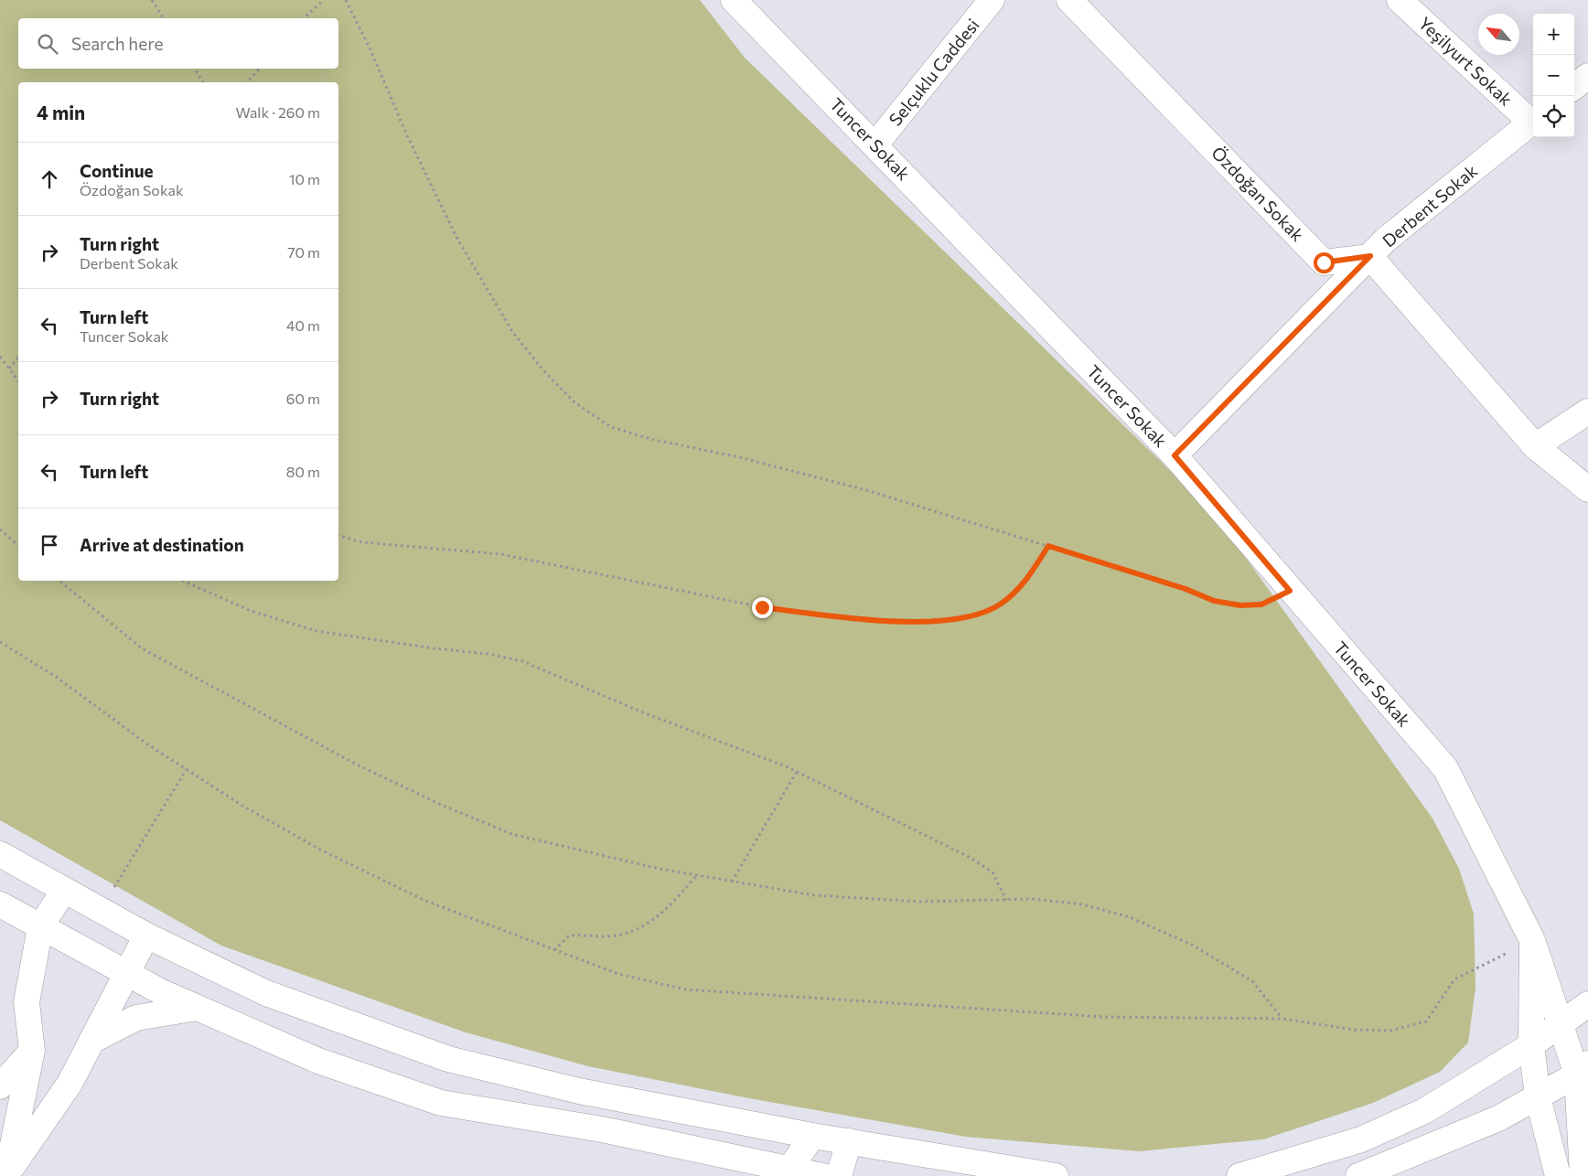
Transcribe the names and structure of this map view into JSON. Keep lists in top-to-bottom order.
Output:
{
  "streets": {
    "street": [
      "Yeşilyurt Sokak",
      "Selçuklu Caddesi",
      "Tuncer Sokak",
      "Özdoğan Sokak",
      "Derbent Sokak"
    ]
  },
  "crossings": [
    ["Selçuklu Caddesi", "Tuncer Sokak"],
    ["Tuncer Sokak", "Derbent Sokak"],
    ["Özdoğan Sokak", "Derbent Sokak"]
  ],
  "north": "top left",
  "page": {
    "map_buttons": ["+", "−"],
    "search": "Search here",
    "heading": ["4 min", "Walk · 260 m"],
    "list": [
      ["Continue", "Özdoğan Sokak", "10 m"],
      ["Turn right", "Derbent Sokak", "70 m"],
      ["Turn left", "Tuncer Sokak", "40 m"],
      ["Turn right", "60 m"],
      ["Turn left", "80 m"],
      "Arrive at destination"
    ]
  }
}
